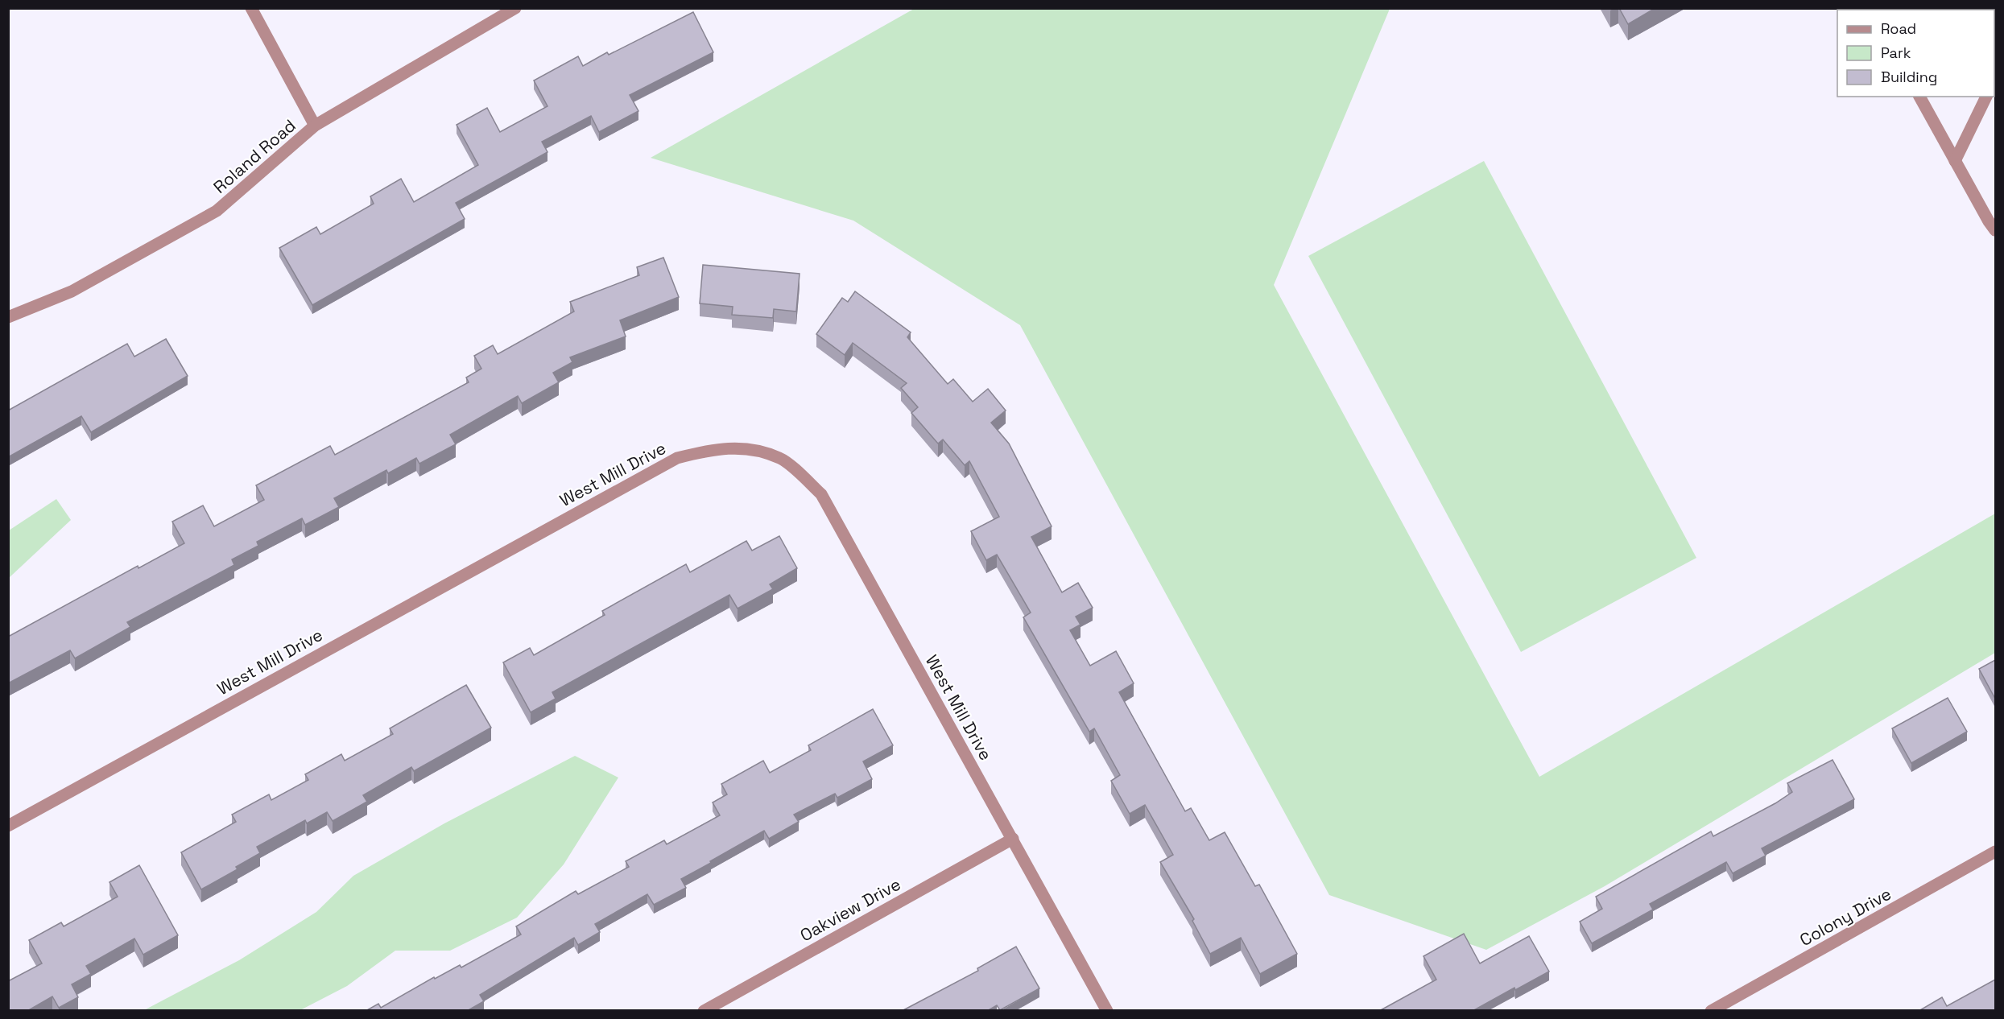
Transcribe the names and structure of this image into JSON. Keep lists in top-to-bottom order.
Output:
{
  "streets": {
    "street": [
      "Roland Road",
      "West Mill Drive",
      "Oakview Drive",
      "Colony Drive"
    ]
  },
  "crossings": [
    ["West Mill Drive", "Oakview Drive"]
  ],
  "legend": ["Road", "Park", "Building"]
}
